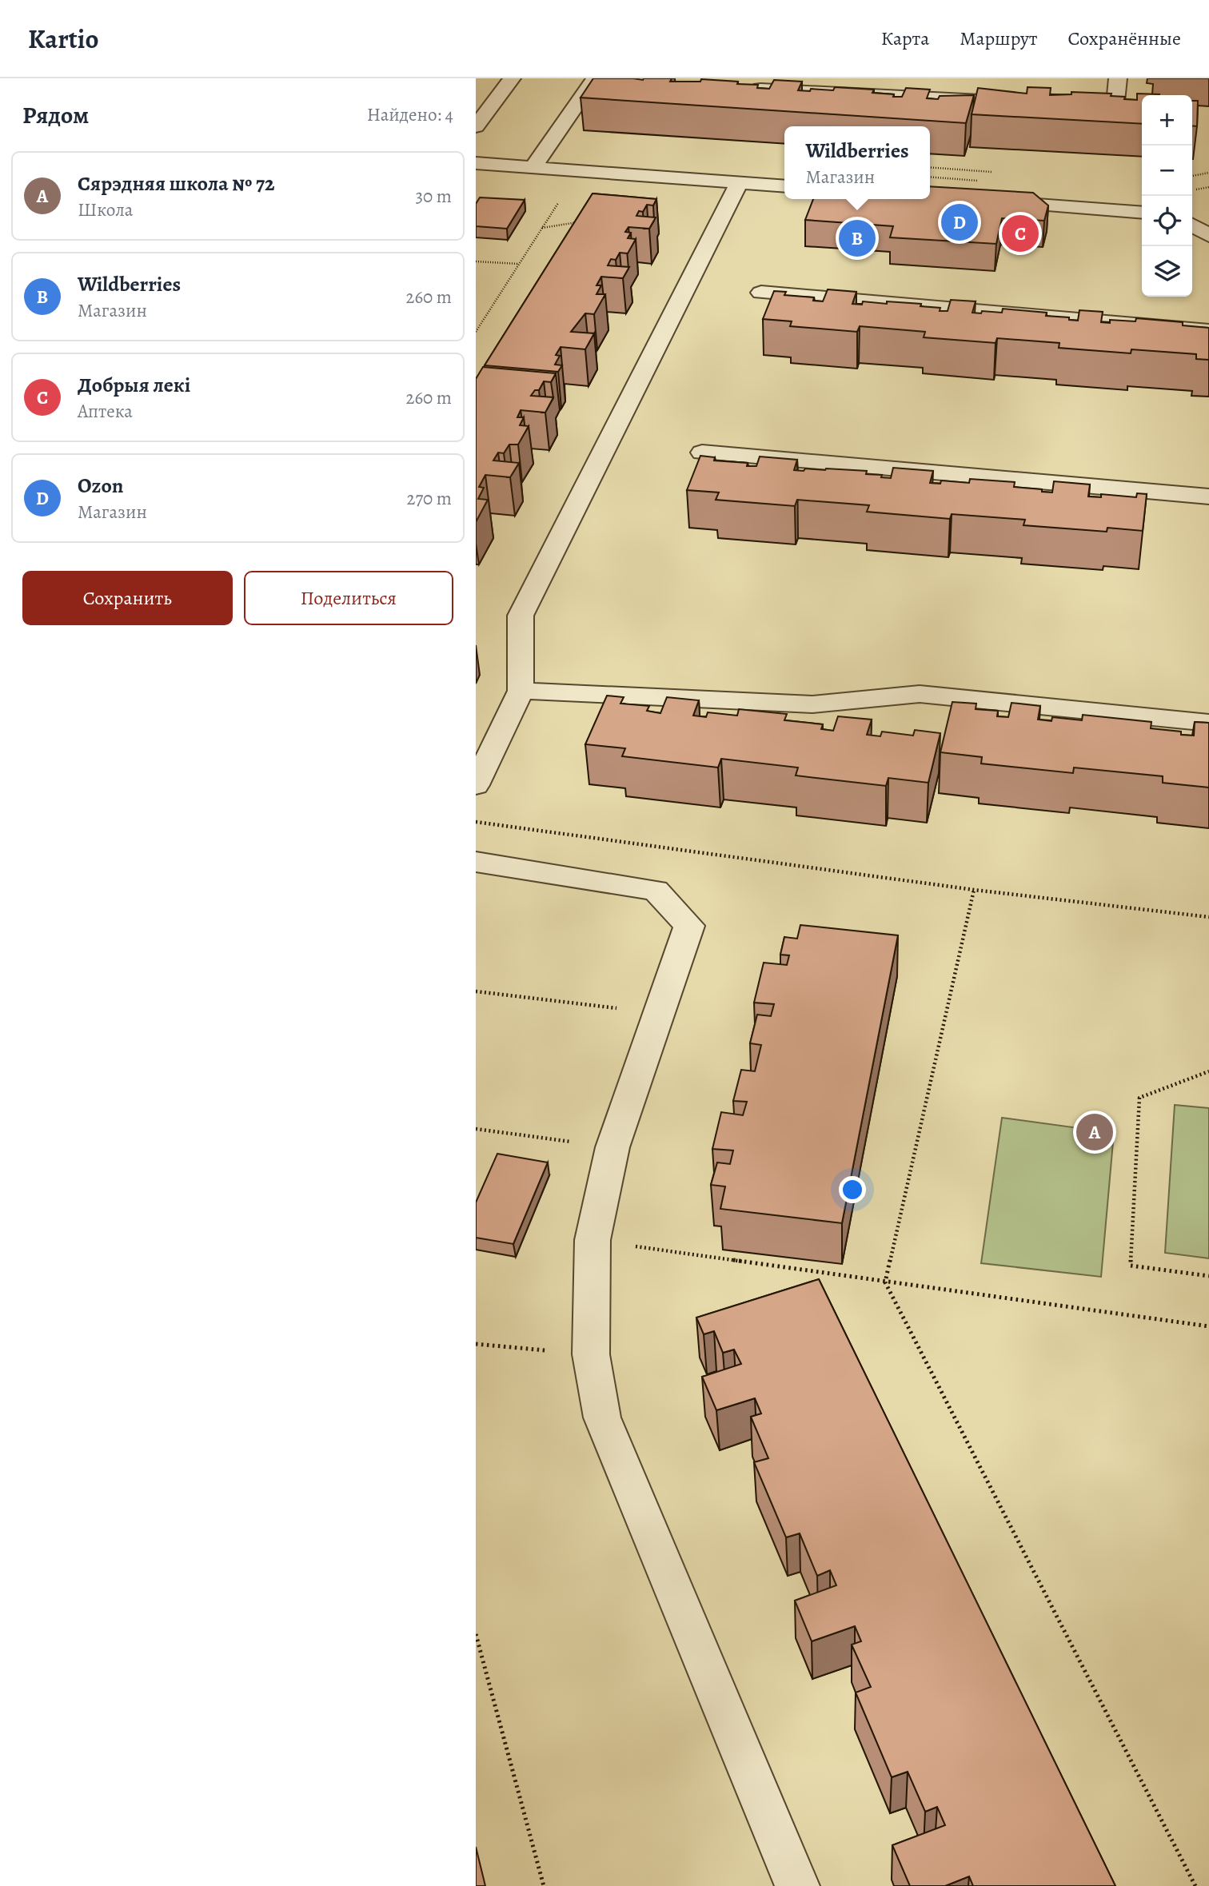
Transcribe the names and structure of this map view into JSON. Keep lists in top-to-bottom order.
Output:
{
  "page": {
    "header": "Kartio",
    "nav": ["Карта", "Маршрут", "Сохранённые"],
    "heading": ["Рядом", "Найдено: 4"],
    "map_buttons": ["+", "−"],
    "popup": ["Wildberries", "Магазин"],
    "list": [
      {
        "mark": "A",
        "name": "Сярэдняя школа № 72",
        "note": "Школа",
        "value": "30 m"
      },
      {
        "mark": "B",
        "name": "Wildberries",
        "note": "Магазин",
        "value": "260 m"
      },
      {
        "mark": "C",
        "name": "Добрыя лекі",
        "note": "Аптека",
        "value": "260 m"
      },
      {
        "mark": "D",
        "name": "Ozon",
        "note": "Магазин",
        "value": "270 m"
      }
    ],
    "pins": [
      "D",
      "C",
      "B",
      "A"
    ],
    "buttons": ["Сохранить", "Поделиться"]
  }
}
